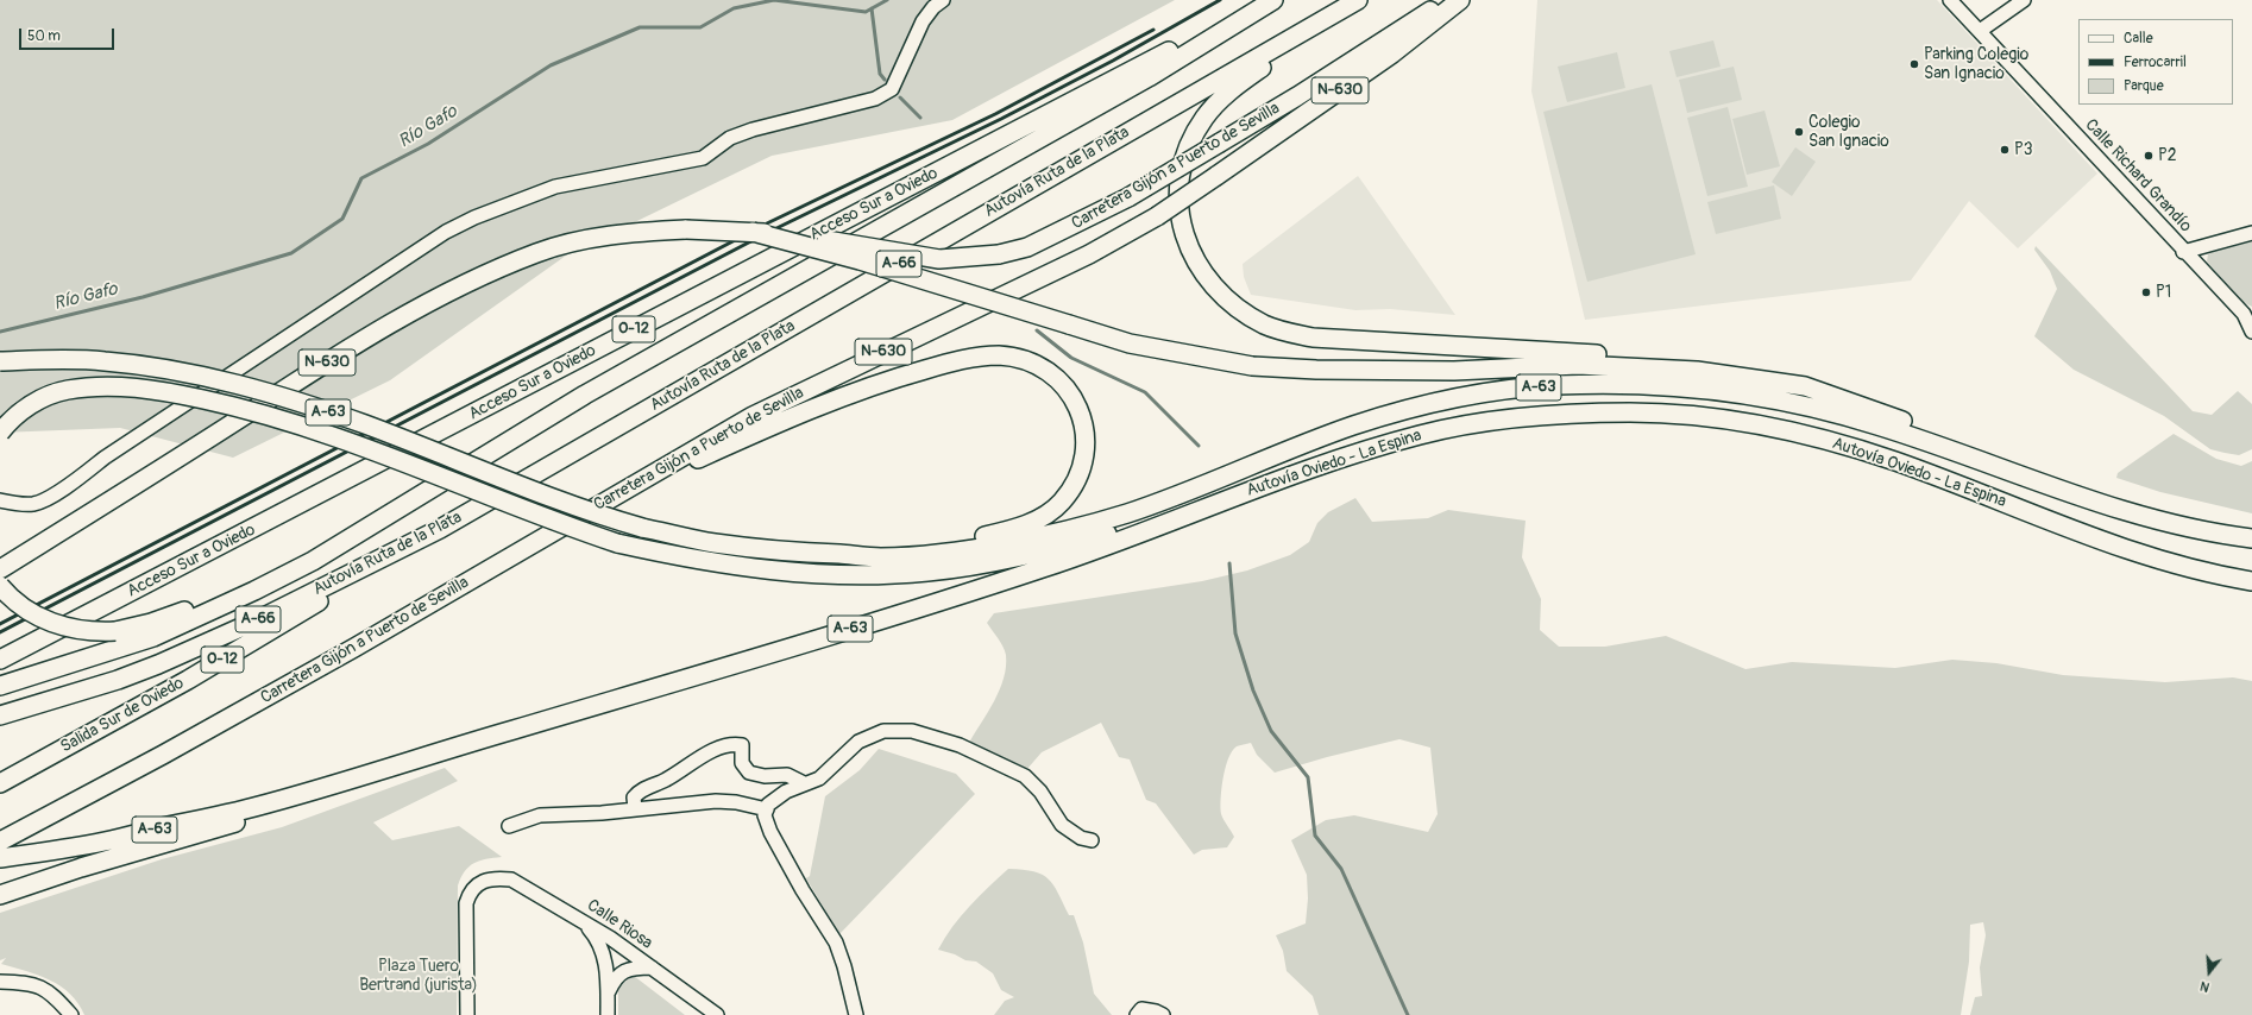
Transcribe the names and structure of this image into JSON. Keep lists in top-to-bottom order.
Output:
{
  "streets": {
    "highway": [
      "N-630",
      "Carretera Gijón a Puerto de Sevilla",
      "Autovía Ruta de la Plata",
      "Acceso Sur a Oviedo",
      "A-66",
      "O-12",
      "A-63",
      "Autovía Oviedo - La Espina",
      "Salida Sur de Oviedo"
    ],
    "street": ["Calle Richard Grandío", "Calle Riosa"]
  },
  "crossings": [
    ["Autovía Ruta de la Plata", "Salida Sur de Oviedo"],
    ["A-63", "Autovía Oviedo - La Espina"]
  ],
  "water": ["Río Gafo"],
  "parks": ["Plaza Tuero Bertrand (jurista)"],
  "places": [
    "Parking Colegio San Ignacio",
    "Colegio San Ignacio",
    "P3",
    "P2",
    "P1"
  ],
  "legend": ["Calle", "Ferrocarril", "Parque"],
  "scale_bar": "50 m",
  "north": "bottom"
}
